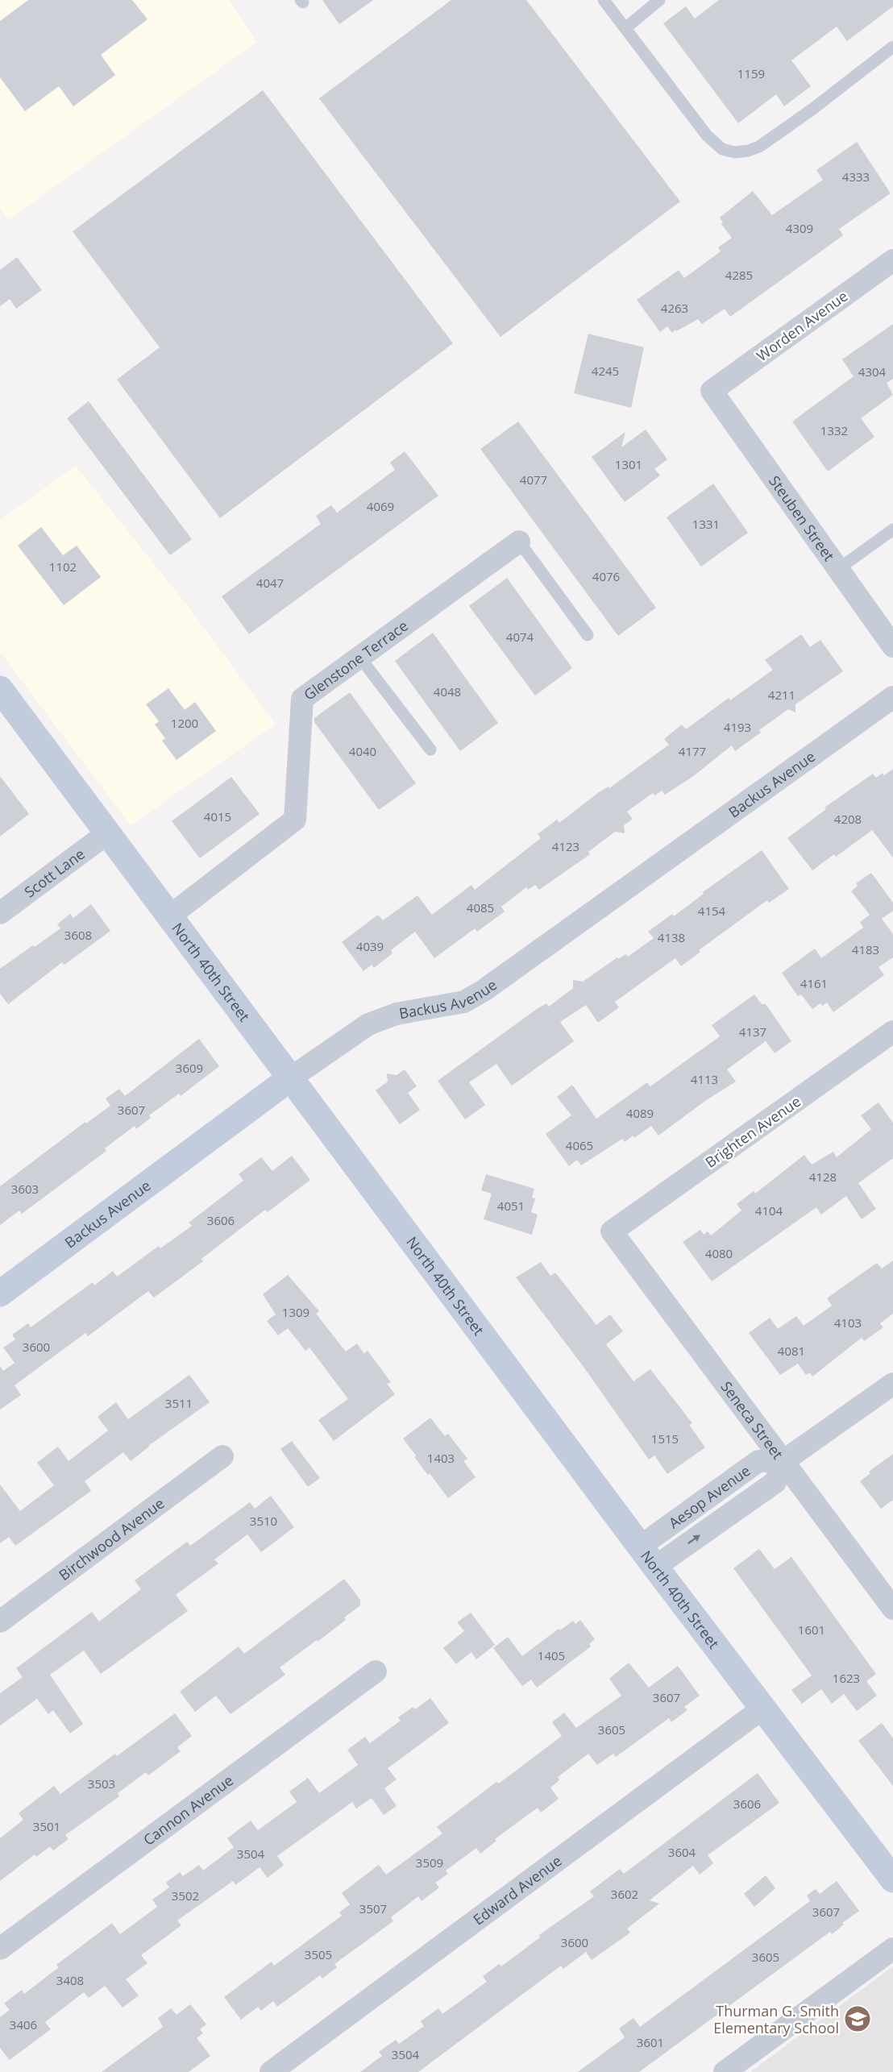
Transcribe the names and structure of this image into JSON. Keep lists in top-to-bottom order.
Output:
{
  "streets": {
    "street": [
      "Worden Avenue",
      "Steuben Street",
      "Glenstone Terrace",
      "Backus Avenue",
      "Scott Lane",
      "North 40th Street",
      "Brighten Avenue",
      "Seneca Street",
      "Aesop Avenue",
      "Birchwood Avenue",
      "Cannon Avenue",
      "Edward Avenue"
    ]
  },
  "crossings": [
    ["Worden Avenue", "Steuben Street"],
    ["Glenstone Terrace", "North 40th Street"],
    ["Backus Avenue", "North 40th Street"],
    ["Scott Lane", "North 40th Street"],
    ["North 40th Street", "Aesop Avenue"],
    ["North 40th Street", "Edward Avenue"],
    ["Brighten Avenue", "Seneca Street"],
    ["Seneca Street", "Aesop Avenue"]
  ],
  "places": {
    "school or university": ["Thurman G. Smith Elementary School"]
  },
  "house_numbers": [
    "1159",
    "4333",
    "4309",
    "4285",
    "4263",
    "4245",
    "4304",
    "1332",
    "1301",
    "4077",
    "4069",
    "1331",
    "1102",
    "4076",
    "4047",
    "4074",
    "4048",
    "4211",
    "1200",
    "4193",
    "4040",
    "4177",
    "4015",
    "4208",
    "4123",
    "4085",
    "4154",
    "3608",
    "4138",
    "4039",
    "4183",
    "4161",
    "4137",
    "3609",
    "4113",
    "3607",
    "4089",
    "4065",
    "4128",
    "3603",
    "4051",
    "4104",
    "3606",
    "4080",
    "1309",
    "4103",
    "3600",
    "4081",
    "3511",
    "1515",
    "1403",
    "3510",
    "1601",
    "1405",
    "1623",
    "3607",
    "3605",
    "3503",
    "3606",
    "3501",
    "3604",
    "3504",
    "3509",
    "3602",
    "3502",
    "3507",
    "3607",
    "3600",
    "3505",
    "3605",
    "3408",
    "3406",
    "3601",
    "3504"
  ]
}
